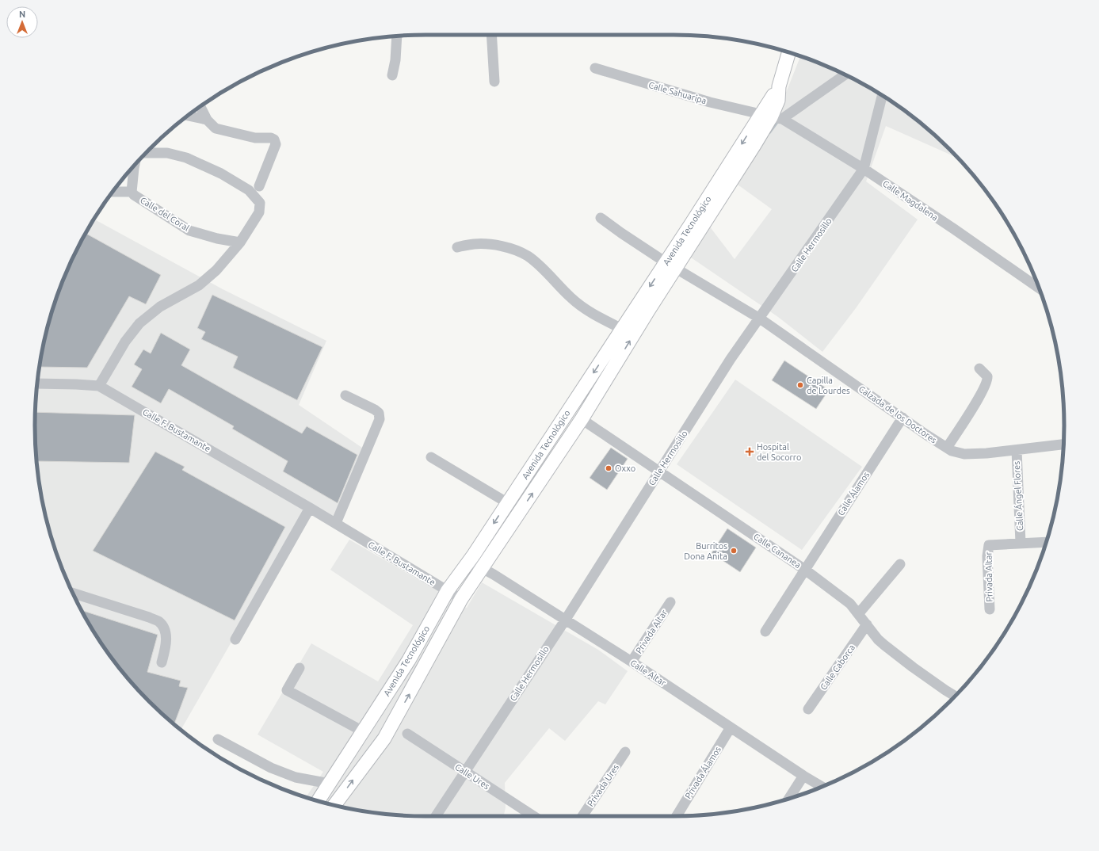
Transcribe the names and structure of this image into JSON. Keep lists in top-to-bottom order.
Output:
{
  "streets": {
    "main road": ["Avenida Tecnológico"],
    "street": [
      "Calle Sahuaripa",
      "Calle Magdalena",
      "Calle del Coral",
      "Calle Hermosillo",
      "Calzada de los Doctores",
      "Calle F. Bustamante",
      "Calle Álamos",
      "Calle Ángel Flores",
      "Calle Cananea",
      "Privada Altar",
      "Calle Caborca",
      "Calle Altar",
      "Privada Álamos",
      "Calle Ures",
      "Privada Ures"
    ]
  },
  "crossings": [
    ["Calle Sahuaripa", "Calle Magdalena"],
    ["Calle Sahuaripa", "Avenida Tecnológico"],
    ["Calle Magdalena", "Avenida Tecnológico"],
    ["Calle Magdalena", "Calle Hermosillo"],
    ["Avenida Tecnológico", "Calzada de los Doctores"],
    ["Avenida Tecnológico", "Calle F. Bustamante"],
    ["Avenida Tecnológico", "Calle Cananea"],
    ["Avenida Tecnológico", "Calle Altar"],
    ["Calle Hermosillo", "Calzada de los Doctores"],
    ["Calle Hermosillo", "Calle Cananea"],
    ["Calle Hermosillo", "Calle Altar"],
    ["Calle Hermosillo", "Calle Ures"],
    ["Calzada de los Doctores", "Calle Álamos"],
    ["Calzada de los Doctores", "Calle Ángel Flores"],
    ["Calle Álamos", "Calle Cananea"],
    ["Calle Ángel Flores", "Privada Altar"],
    ["Calle Cananea", "Calle Caborca"],
    ["Privada Altar", "Calle Altar"],
    ["Calle Altar", "Privada Álamos"]
  ],
  "places": {
    "other": ["Capilla de Lourdes", "Oxxo", "Burritos Dona Anita"],
    "health": ["Hospital del Socorro"]
  },
  "north": "top"
}
